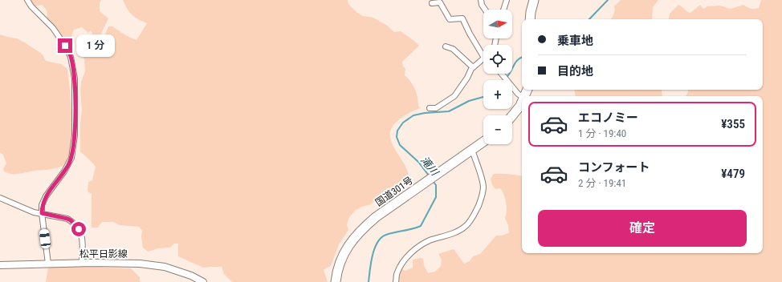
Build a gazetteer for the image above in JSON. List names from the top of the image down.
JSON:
{
  "streets": {
    "highway": ["国道301号"],
    "street": ["松平日影線"]
  },
  "water": ["滝川"],
  "north": "right",
  "page": {
    "map_buttons": ["+", "−"],
    "banner": ["乗車地", "目的地"],
    "bubble": "1 分",
    "list": [
      {
        "name": "エコノミー",
        "note": "1 分 · 19:40",
        "value": "¥355"
      },
      {
        "name": "コンフォート",
        "note": "2 分 · 19:41",
        "value": "¥479"
      }
    ],
    "buttons": "確定"
  }
}
